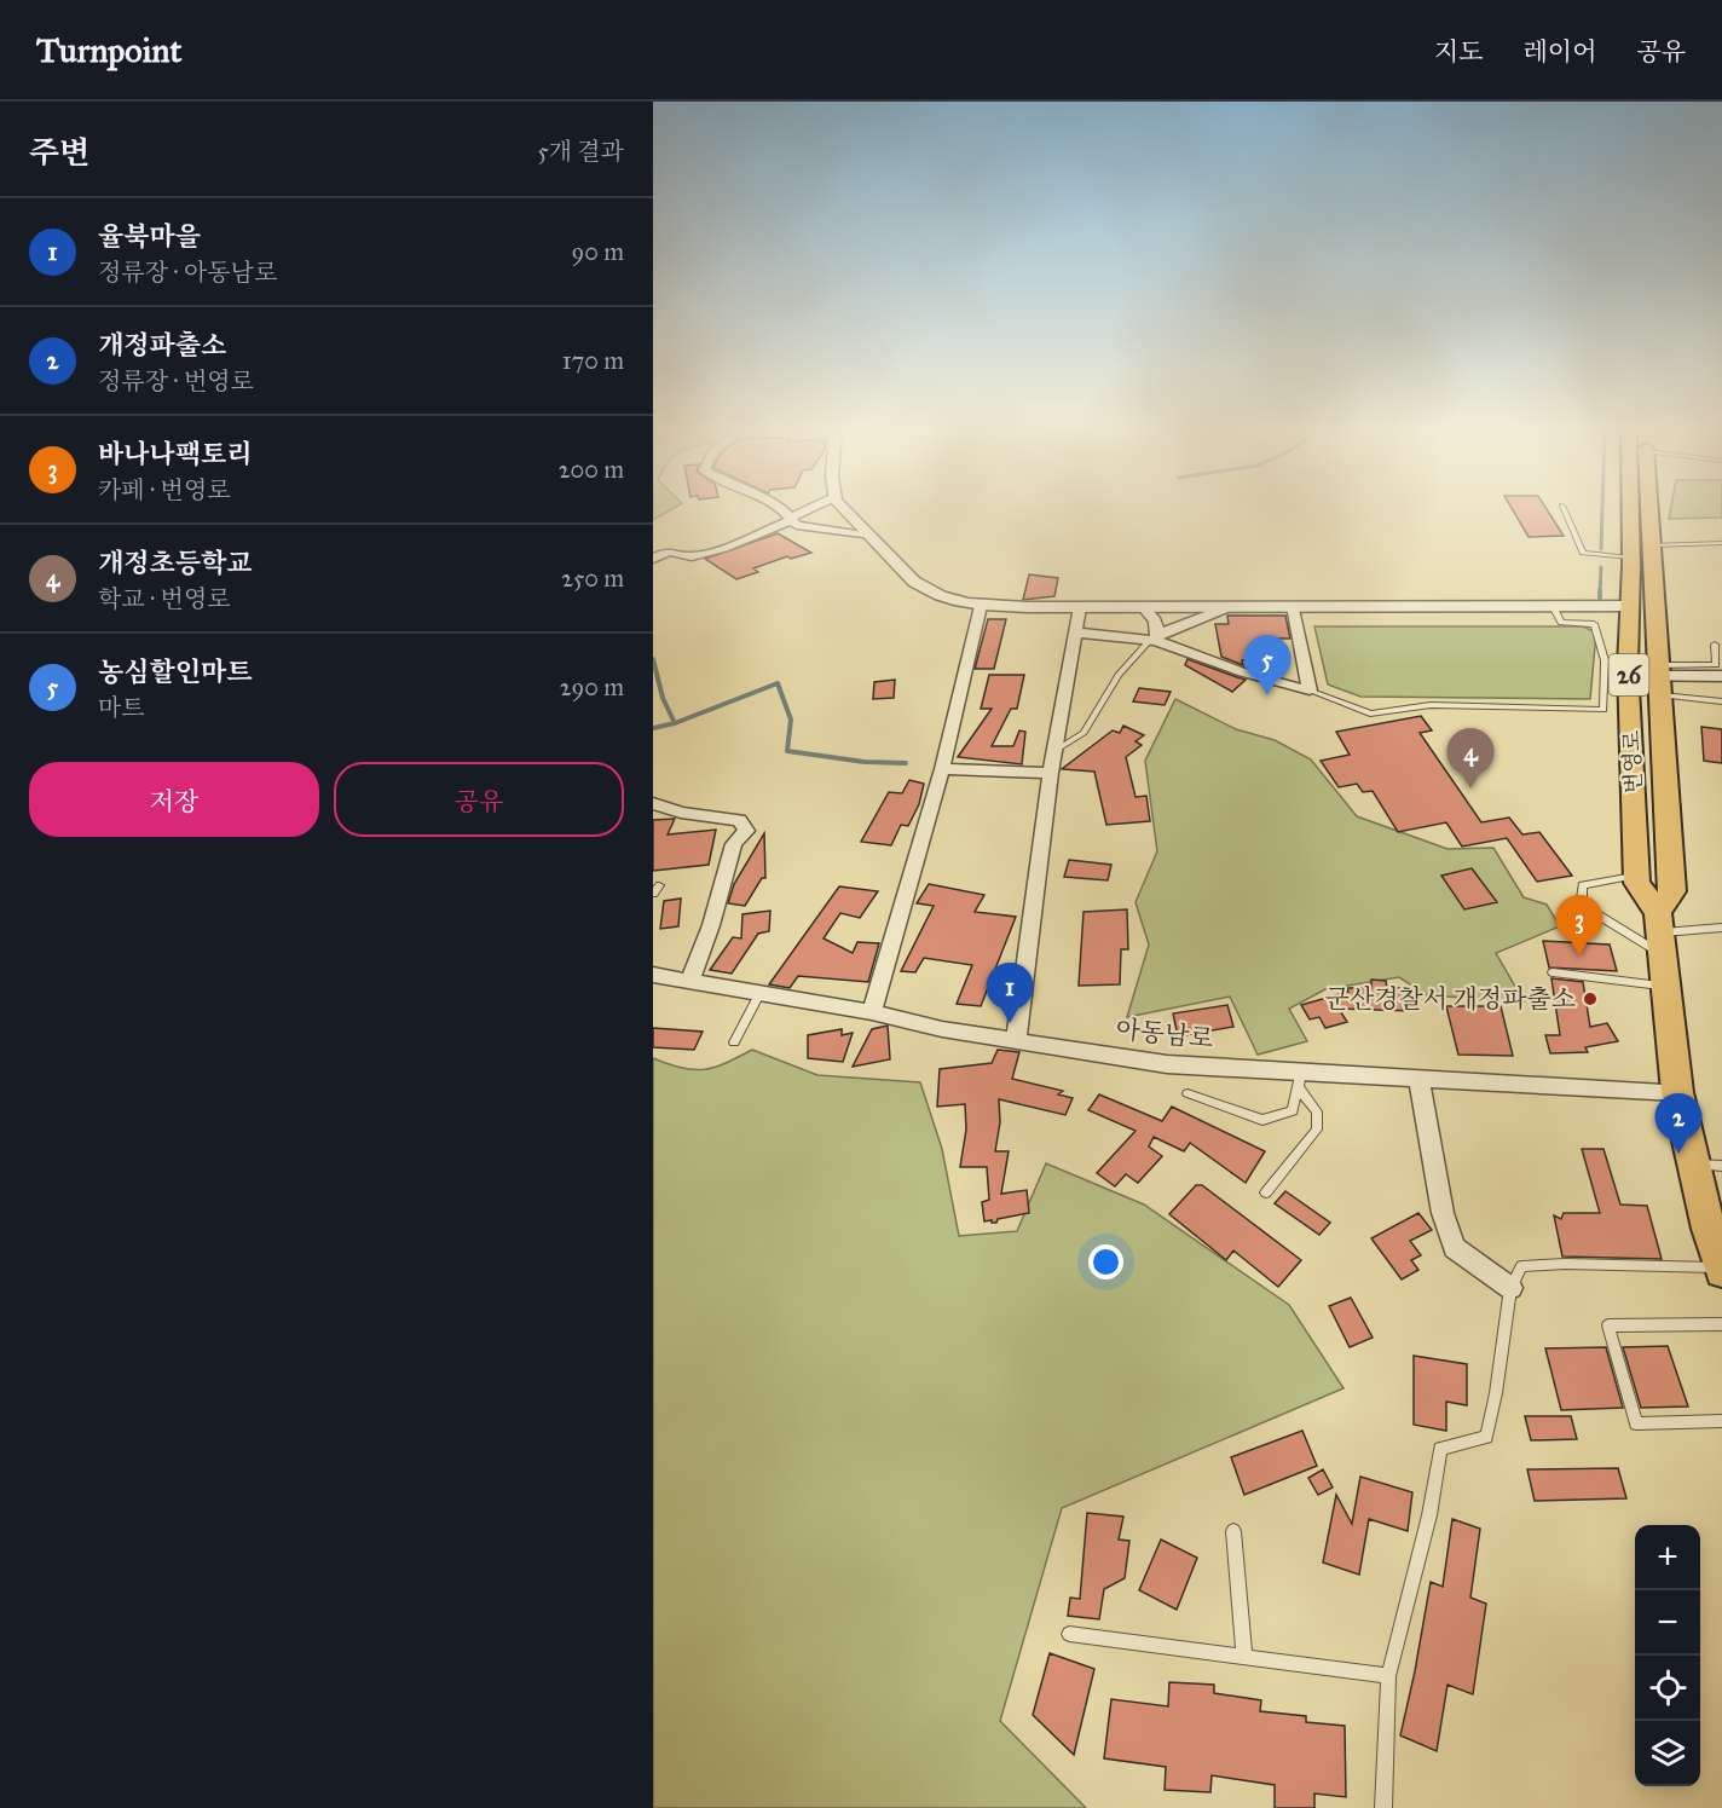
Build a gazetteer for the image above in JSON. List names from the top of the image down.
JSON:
{
  "streets": {
    "main road": ["26", "번영로"],
    "street": ["아동남로"]
  },
  "crossings": [
    ["번영로", "아동남로"]
  ],
  "places": ["군산경찰서 개정파출소"],
  "page": {
    "header": "Turnpoint",
    "nav": ["지도", "레이어", "공유"],
    "heading": ["주변", "5개 결과"],
    "list": [
      {
        "mark": "1",
        "name": "율북마을",
        "note": "정류장 · 아동남로",
        "value": "90 m"
      },
      {
        "mark": "2",
        "name": "개정파출소",
        "note": "정류장 · 번영로",
        "value": "170 m"
      },
      {
        "mark": "3",
        "name": "바나나팩토리",
        "note": "카페 · 번영로",
        "value": "200 m"
      },
      {
        "mark": "4",
        "name": "개정초등학교",
        "note": "학교 · 번영로",
        "value": "250 m"
      },
      {
        "mark": "5",
        "name": "농심할인마트",
        "note": "마트",
        "value": "290 m"
      }
    ],
    "pins": [
      "5",
      "4",
      "3",
      "1",
      "2"
    ],
    "buttons": ["저장", "공유"],
    "map_buttons": ["+", "−"]
  }
}
